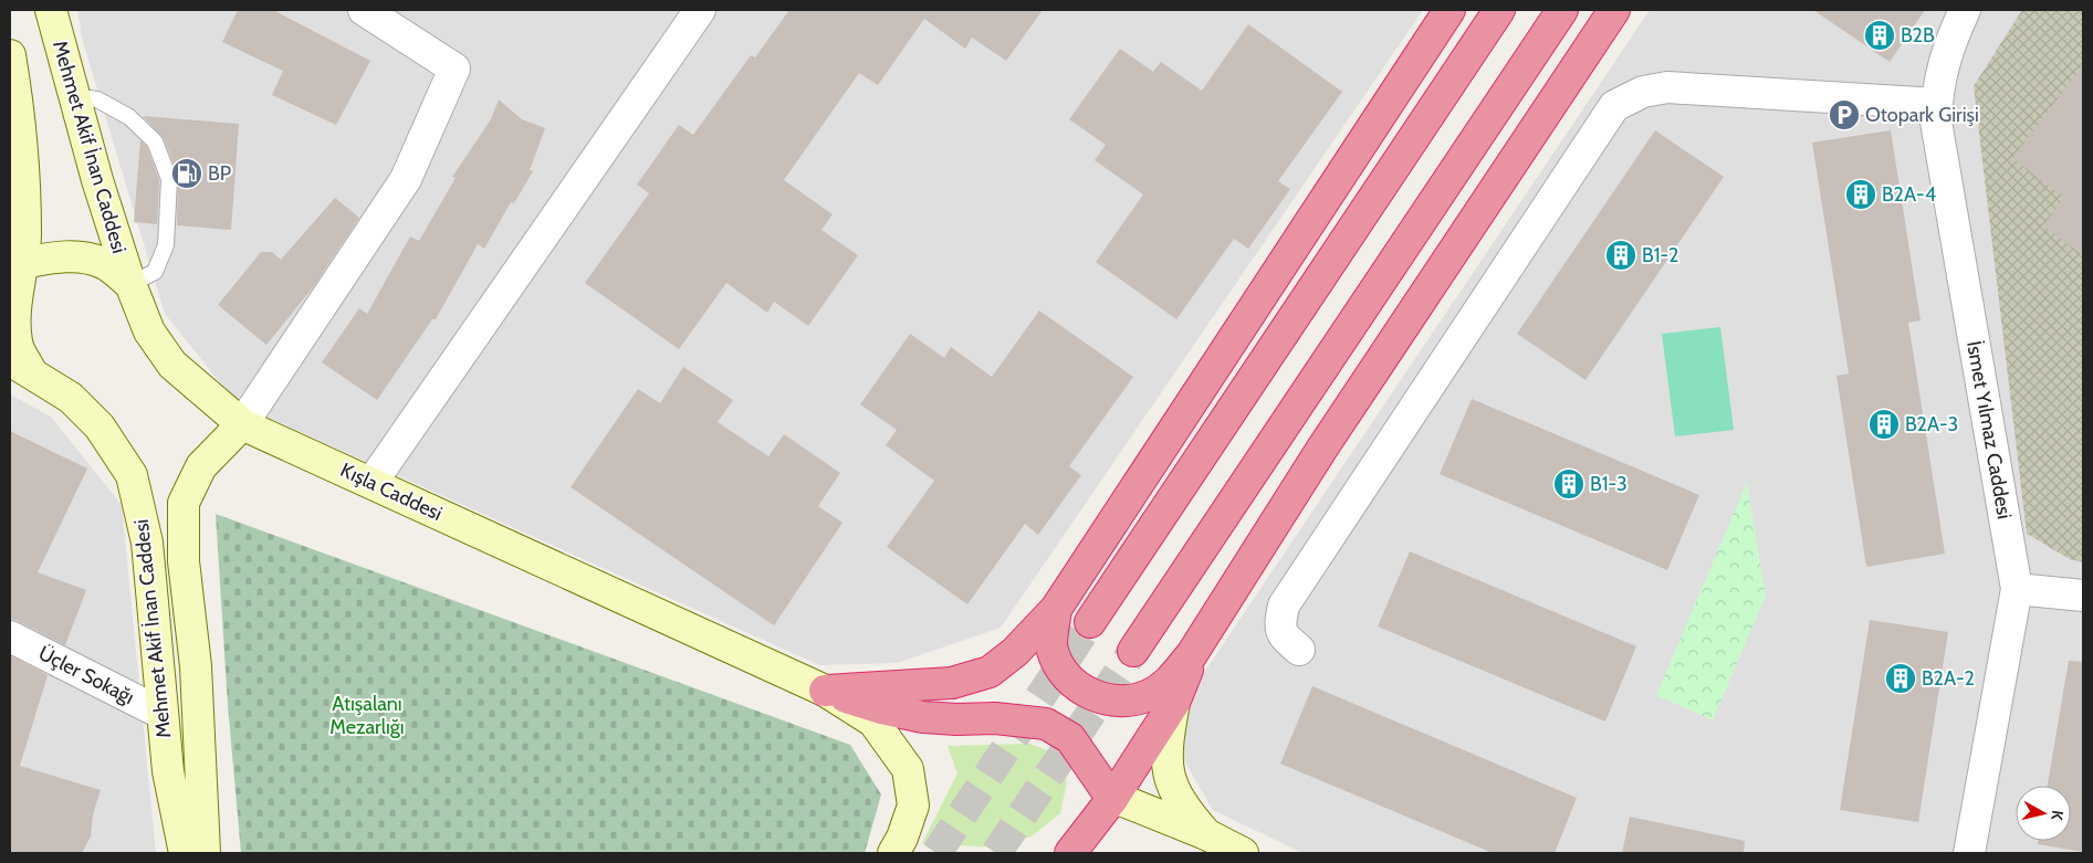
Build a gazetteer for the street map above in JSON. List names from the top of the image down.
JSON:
{
  "streets": {
    "main road": ["Mehmet Akif İnan Caddesi", "Kışla Caddesi"],
    "street": ["İsmet Yılmaz Caddesi", "Üçler Sokağı"]
  },
  "crossings": [
    ["Mehmet Akif İnan Caddesi", "Kışla Caddesi"],
    ["Mehmet Akif İnan Caddesi", "Üçler Sokağı"]
  ],
  "parks": ["Atışalanı Mezarlığı"],
  "places": {
    "building": [
      "B2B",
      "B2A-4",
      "B1-2",
      "B2A-3",
      "B1-3",
      "B2A-2"
    ],
    "parking": ["Otopark Girişi"],
    "fuel station": ["BP"]
  },
  "north": "right"
}
